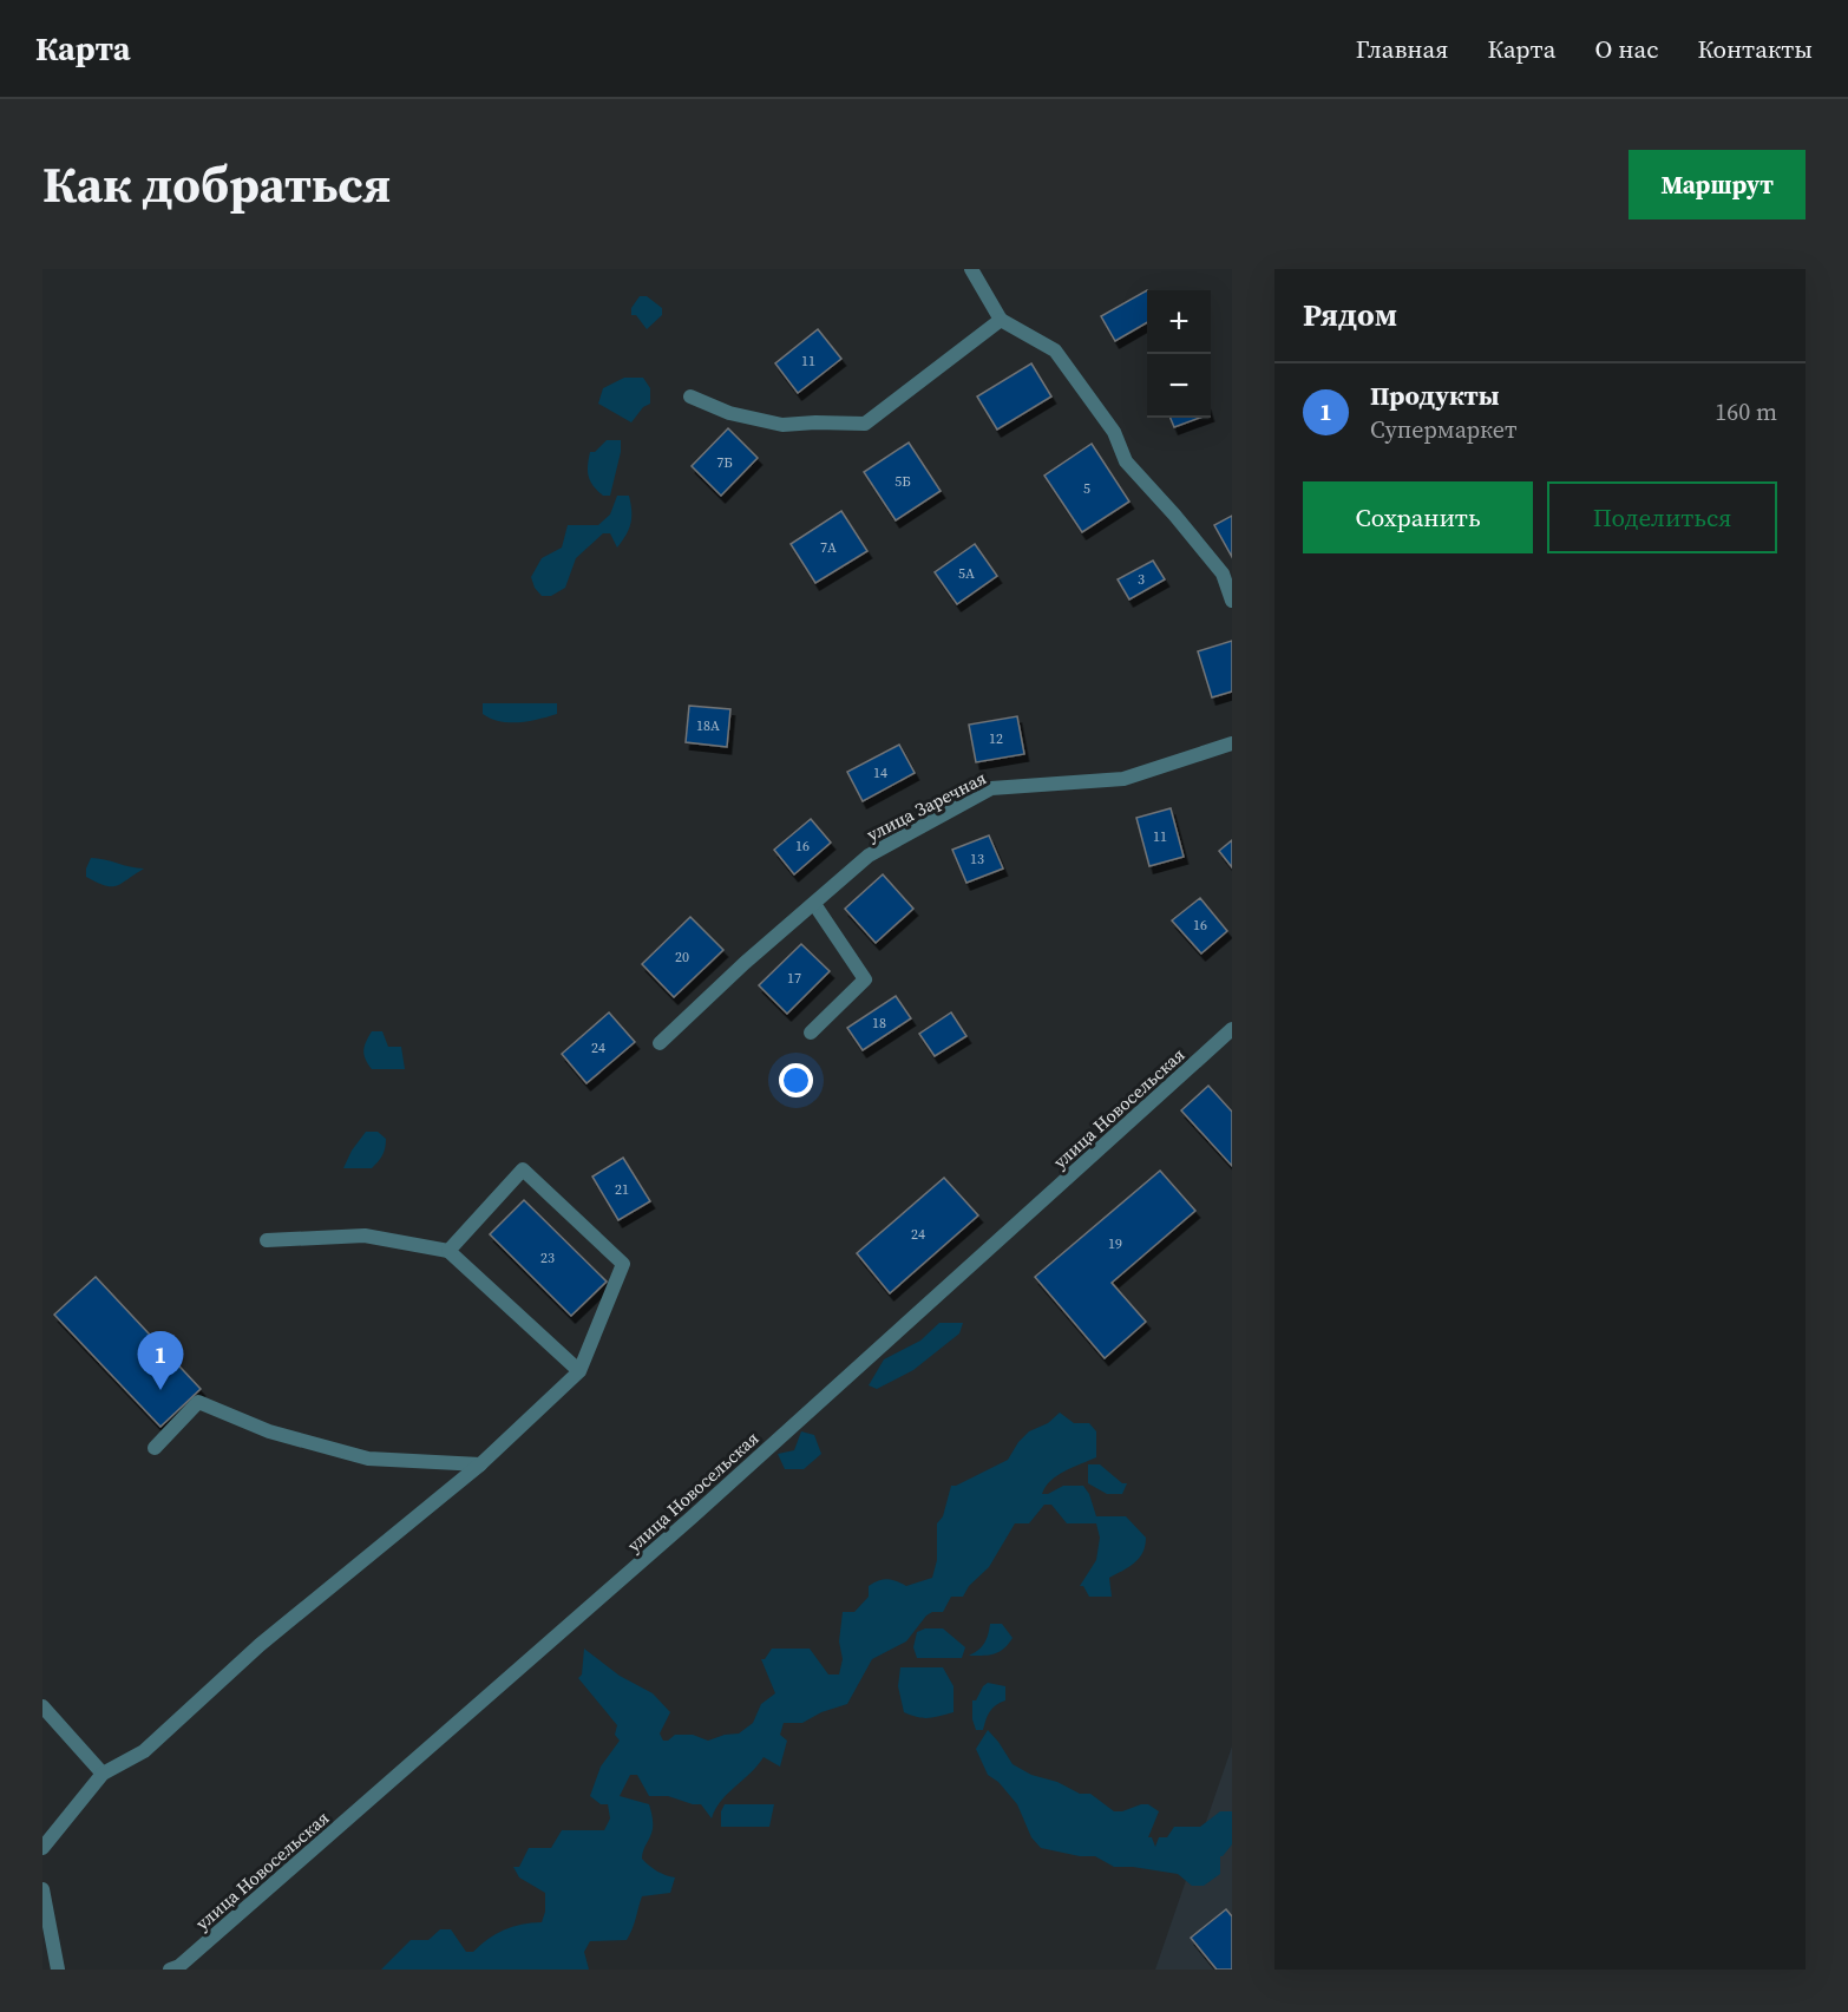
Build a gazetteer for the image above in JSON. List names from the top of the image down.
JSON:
{
  "streets": {
    "street": ["улица Заречная", "улица Новосельская"]
  },
  "house_numbers": [
    "11",
    "7Б",
    "5Б",
    "5",
    "7А",
    "5А",
    "3",
    "18А",
    "12",
    "14",
    "11",
    "16",
    "13",
    "16",
    "20",
    "17",
    "18",
    "24",
    "21",
    "24",
    "19",
    "23"
  ],
  "page": {
    "header": "Карта",
    "nav": [
      "Главная",
      "Карта",
      "О нас",
      "Контакты"
    ],
    "title": "Как добраться",
    "buttons": [
      "Маршрут",
      ["Сохранить", "Поделиться"]
    ],
    "heading": "Рядом",
    "map_buttons": ["+", "−"],
    "list": [
      {
        "mark": "1",
        "name": "Продукты",
        "note": "Супермаркет",
        "value": "160 m"
      }
    ],
    "pins": "1"
  }
}
